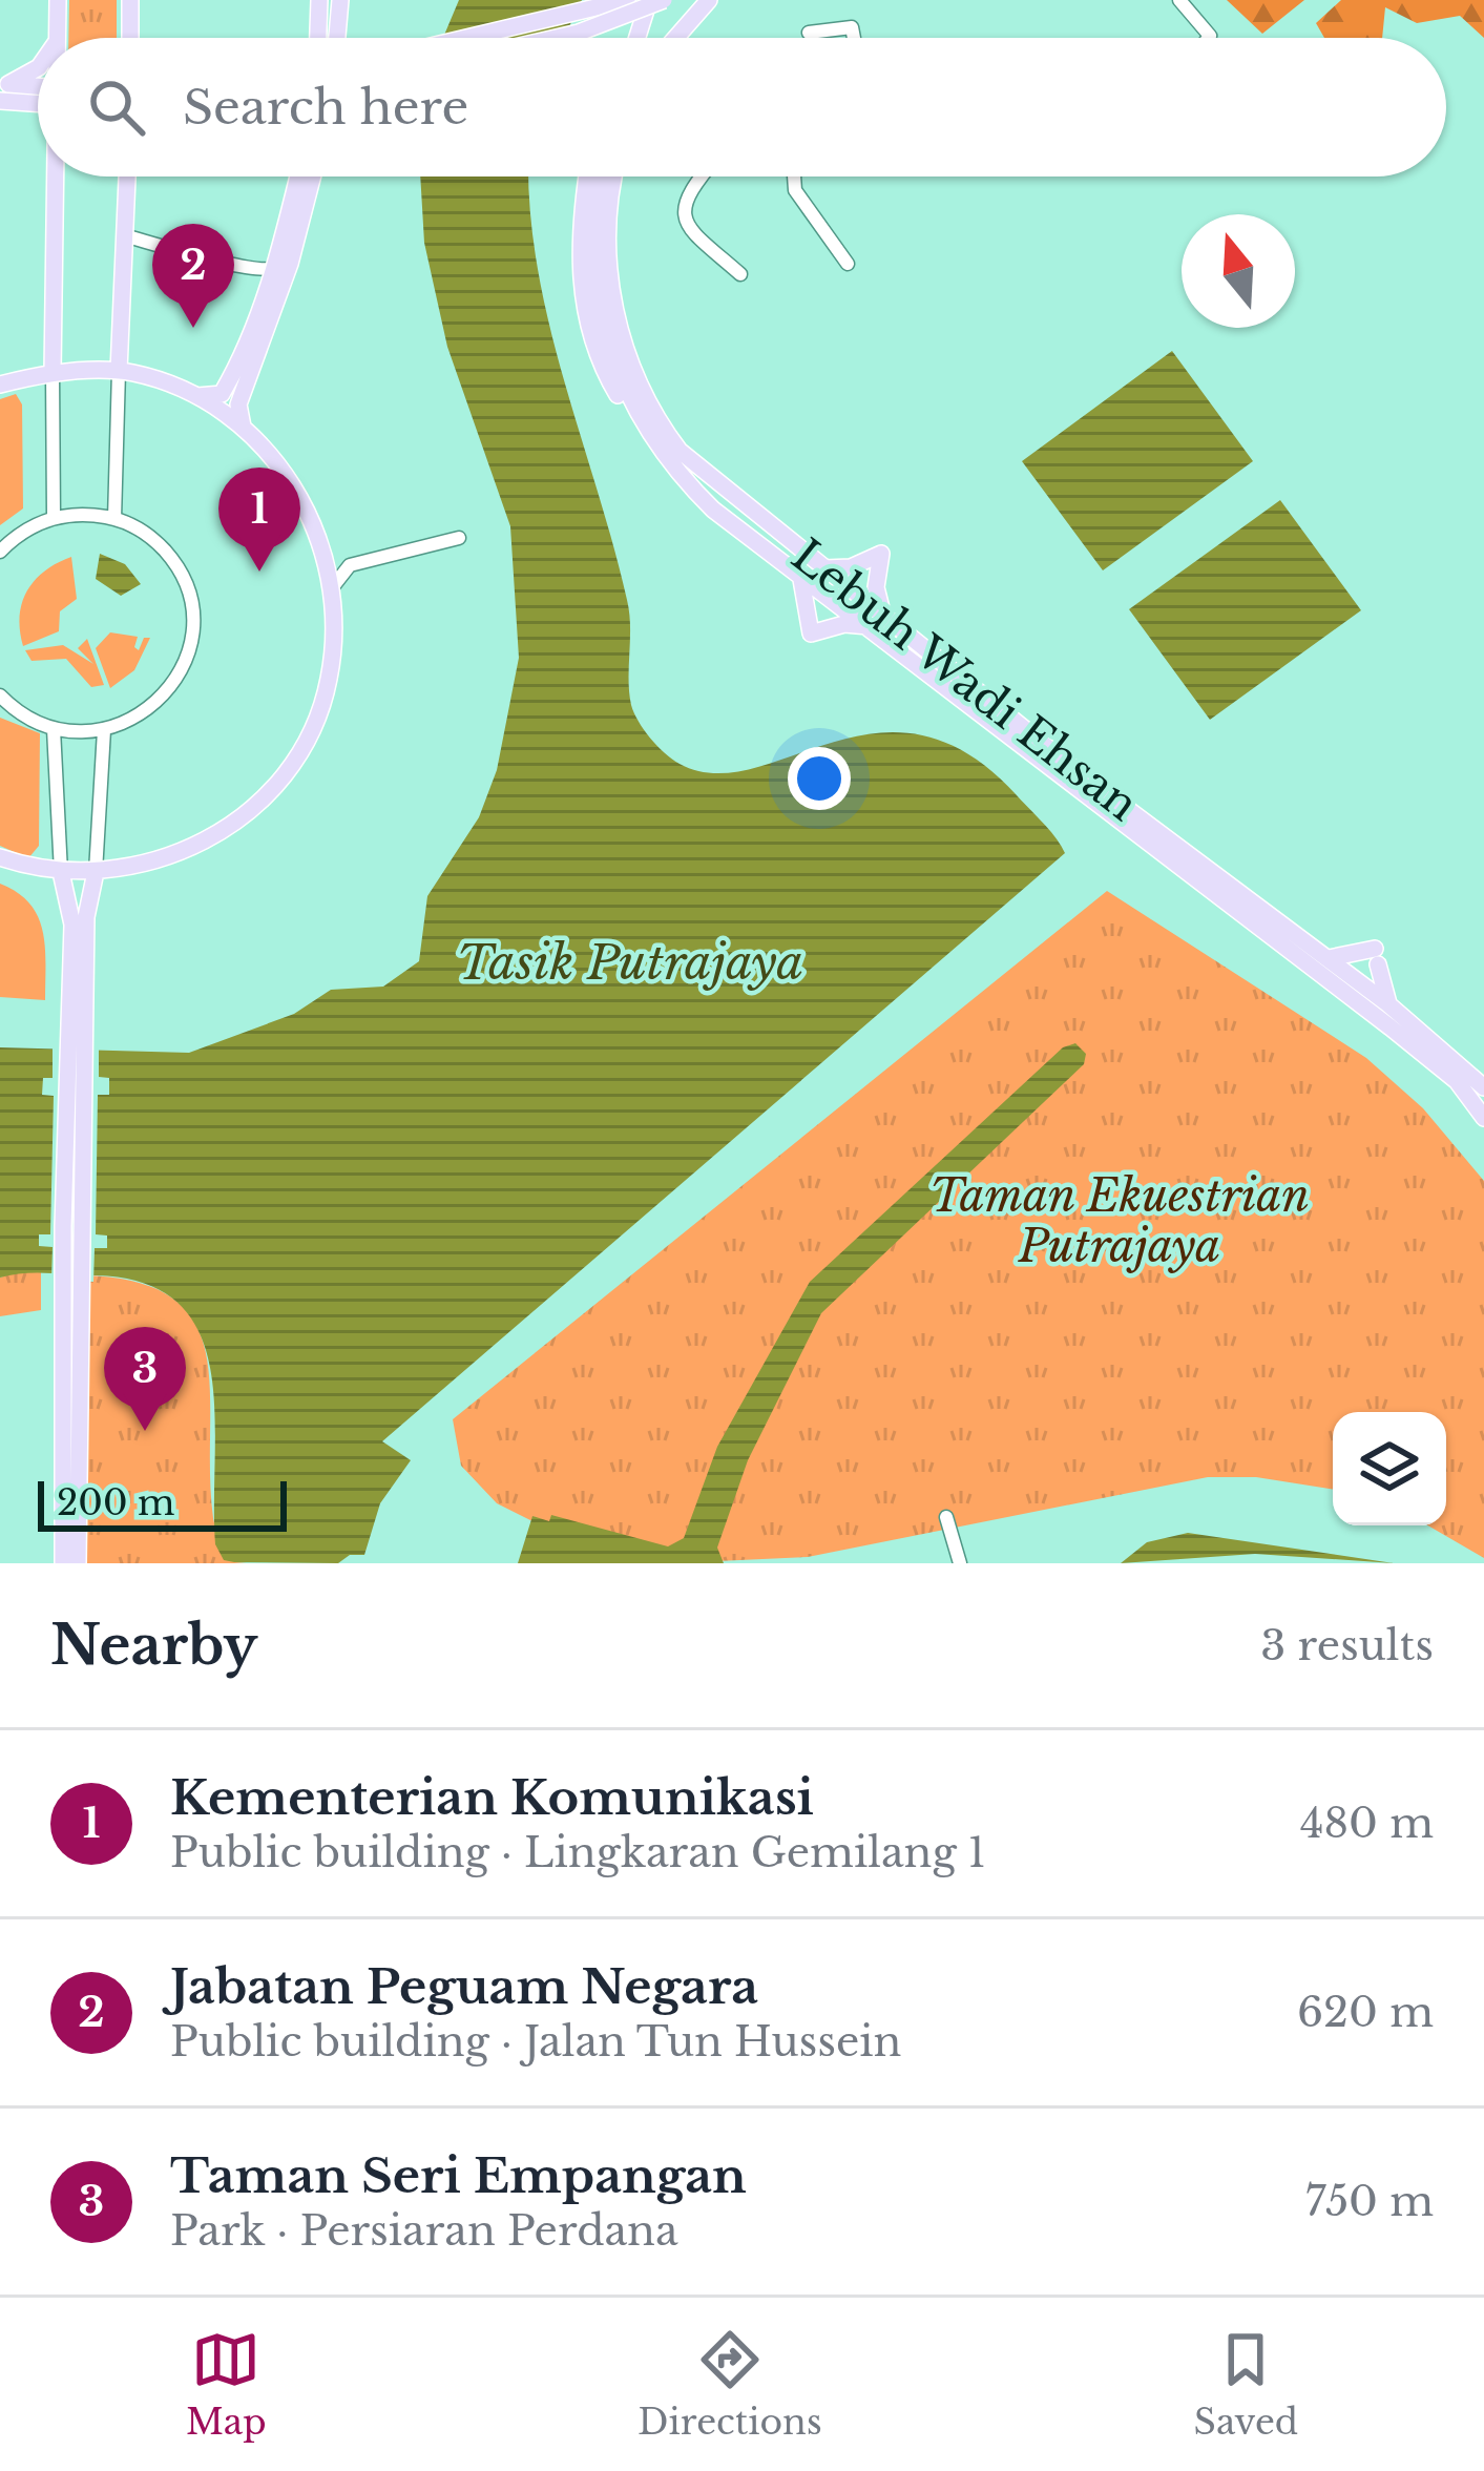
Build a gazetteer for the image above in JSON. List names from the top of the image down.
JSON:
{
  "streets": {
    "main road": ["Lebuh Wadi Ehsan"]
  },
  "water": ["Tasik Putrajaya"],
  "parks": ["Taman Ekuestrian Putrajaya"],
  "scale_bar": "200 m",
  "north": "top",
  "page": {
    "search": "Search here",
    "pins": ["2", "1", "3"],
    "scale": "200 m",
    "heading": ["Nearby", "3 results"],
    "list": [
      {
        "mark": "1",
        "name": "Kementerian Komunikasi",
        "note": "Public building · Lingkaran Gemilang 1",
        "value": "480 m"
      },
      {
        "mark": "2",
        "name": "Jabatan Peguam Negara",
        "note": "Public building · Jalan Tun Hussein",
        "value": "620 m"
      },
      {
        "mark": "3",
        "name": "Taman Seri Empangan",
        "note": "Park · Persiaran Perdana",
        "value": "750 m"
      }
    ],
    "nav": ["Map", "Directions", "Saved"]
  }
}
